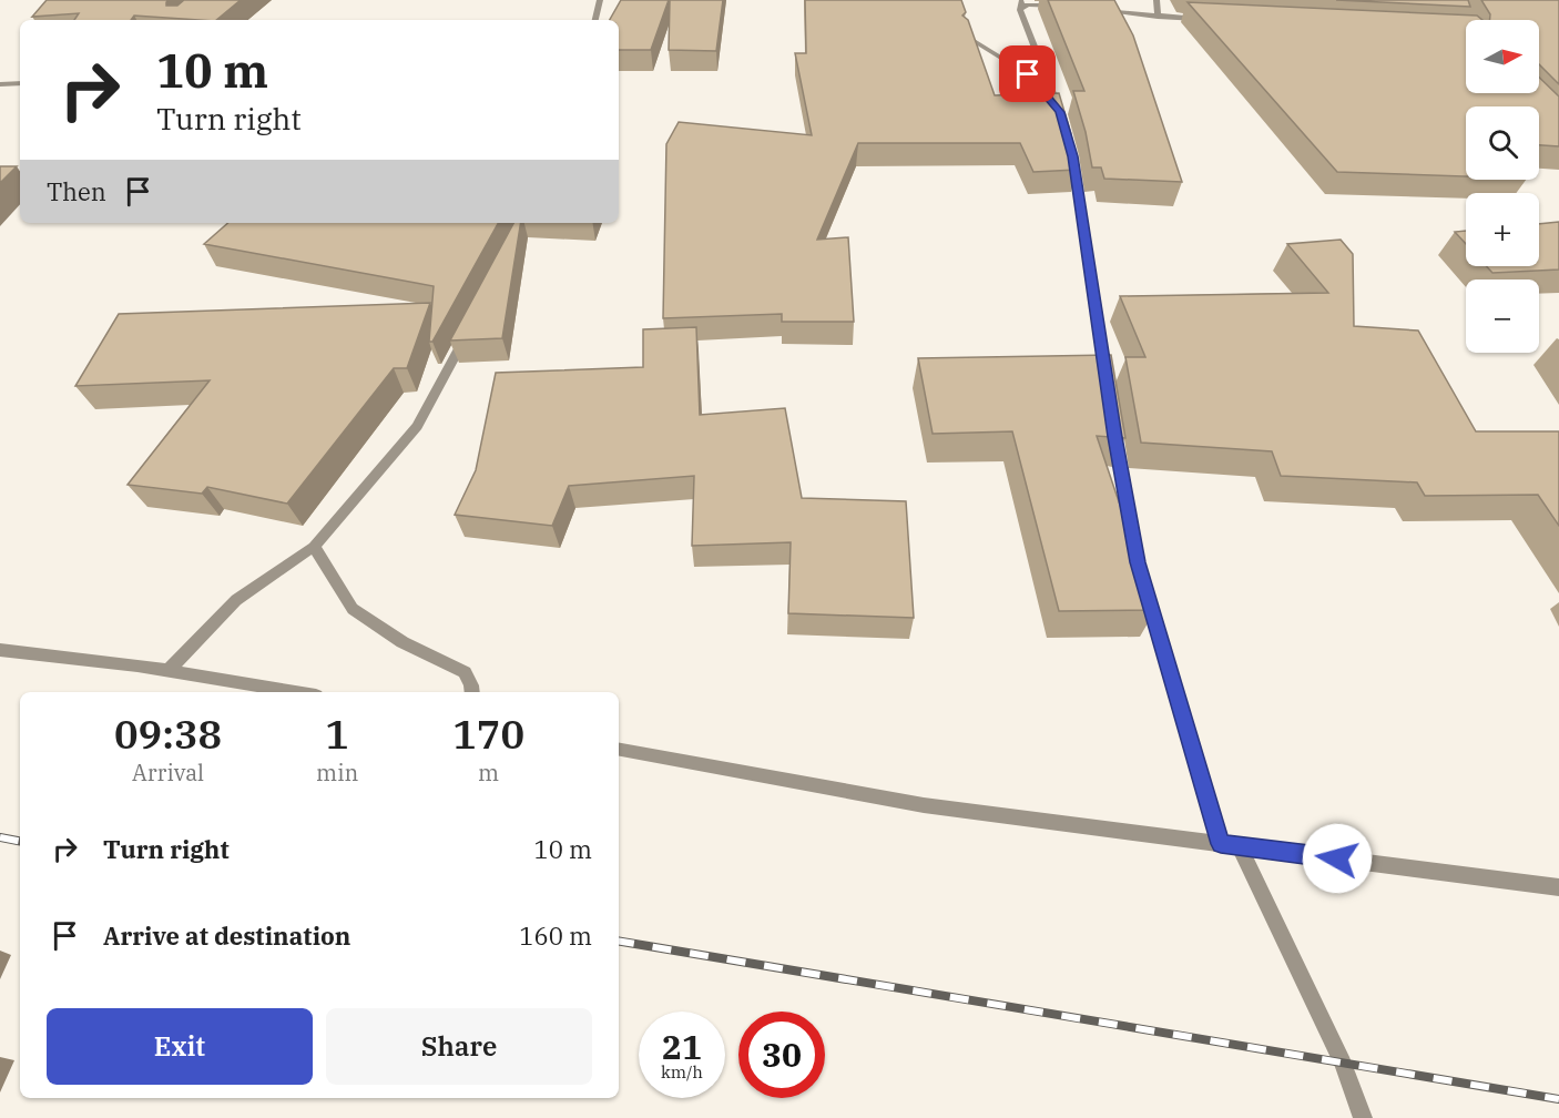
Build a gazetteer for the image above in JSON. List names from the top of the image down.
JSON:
{
  "north": "right",
  "page": {
    "map_buttons": ["+", "−"],
    "turn": ["10 m", "Turn right"],
    "then": "Then",
    "eta": [
      "09:38",
      "Arrival",
      "1",
      "min",
      "170",
      "m"
    ],
    "list": [
      {
        "name": "Turn right",
        "value": "10 m"
      },
      {
        "name": "Arrive at destination",
        "value": "160 m"
      }
    ],
    "buttons": ["Exit", "Share"],
    "speed": "21 km/h",
    "limit": "30"
  }
}
